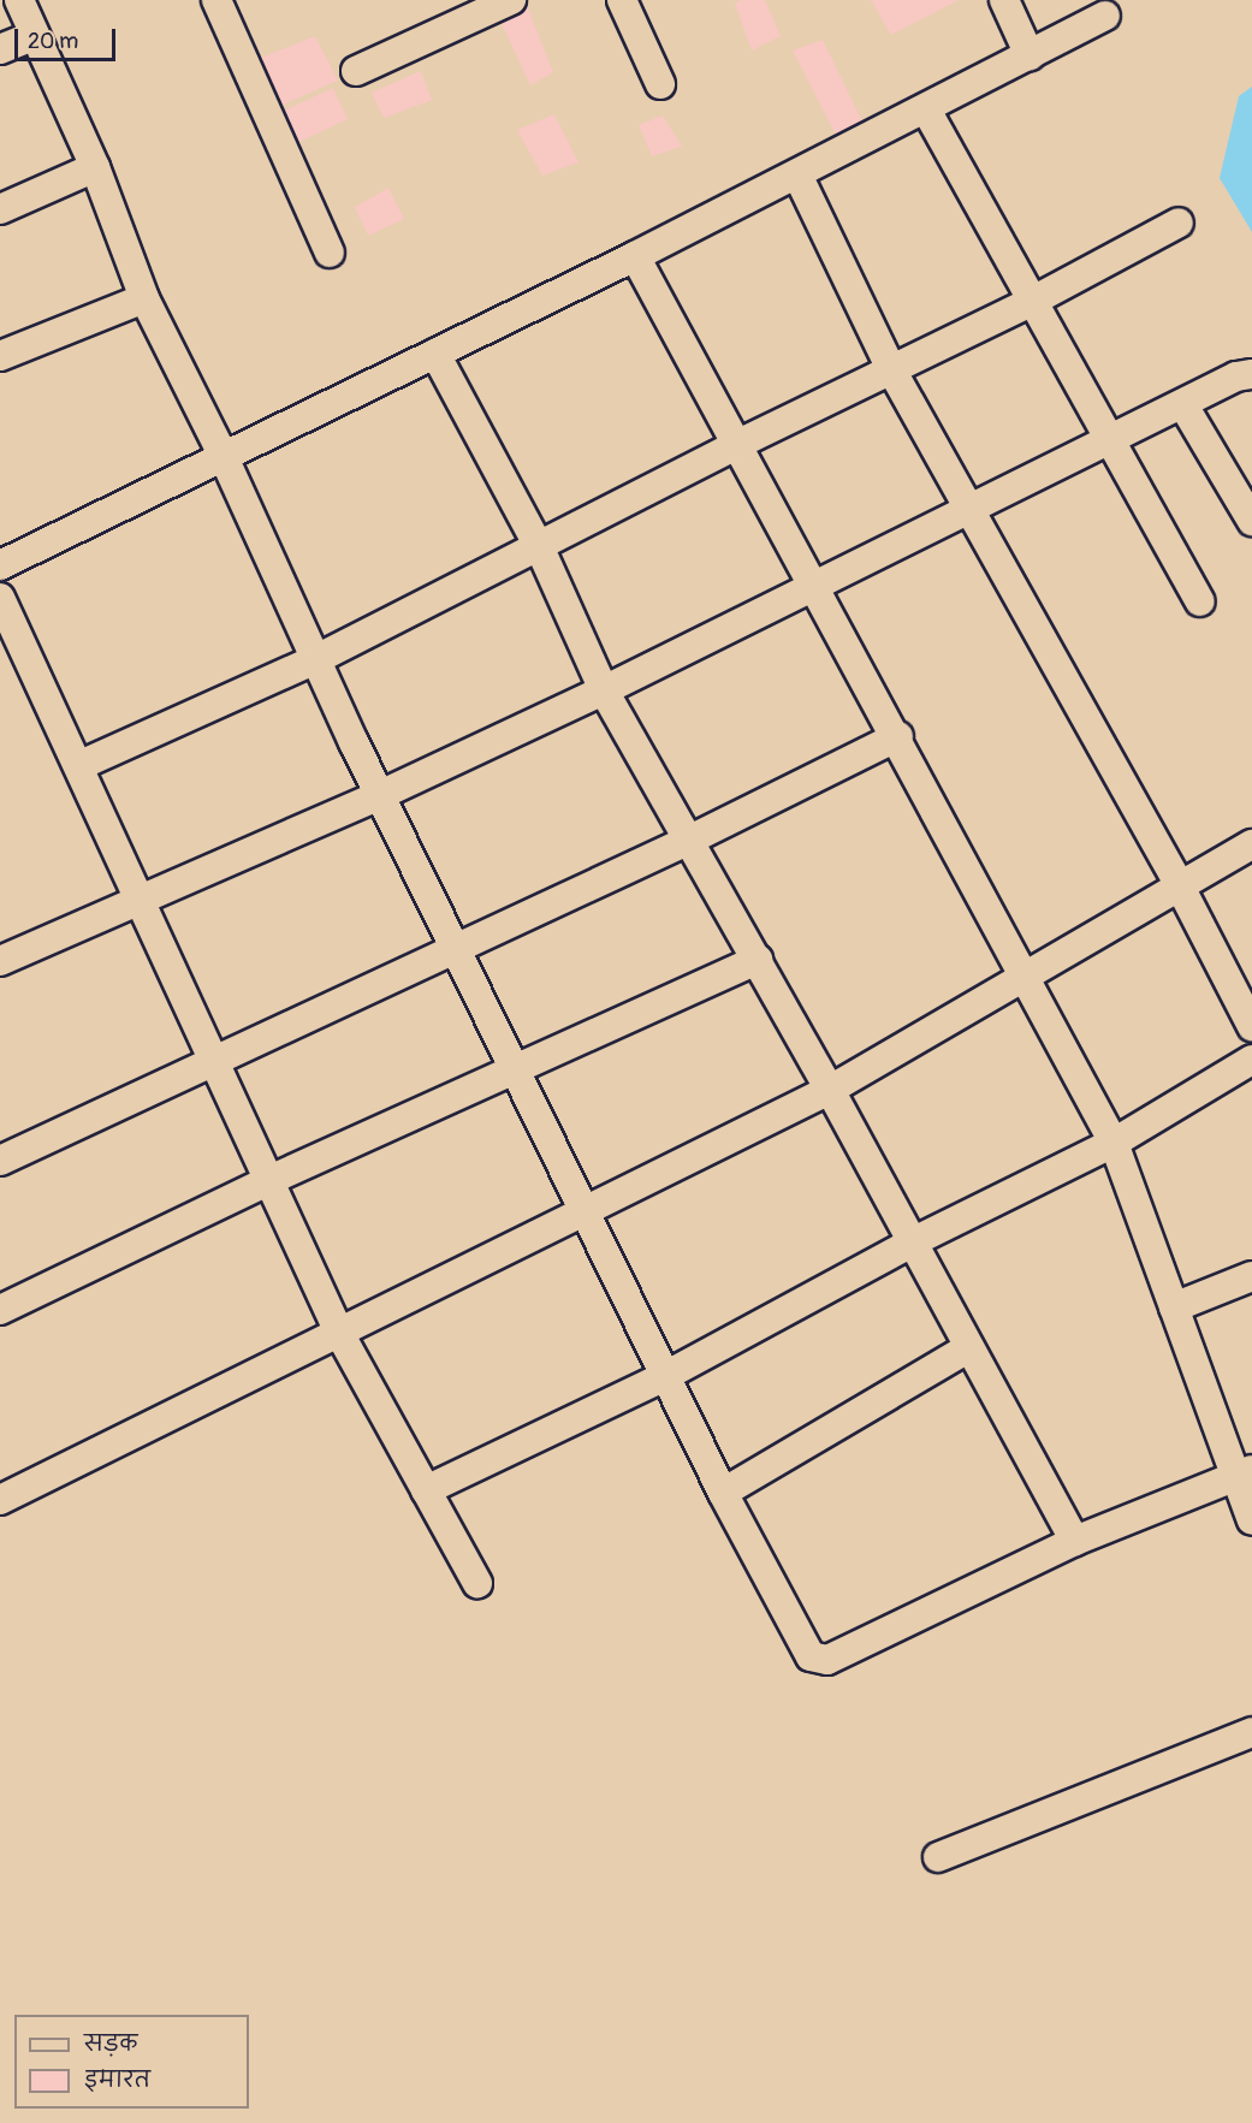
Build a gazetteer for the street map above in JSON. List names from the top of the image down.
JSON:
{
  "legend": ["सड़क", "इमारत"],
  "scale_bar": "20 m"
}
